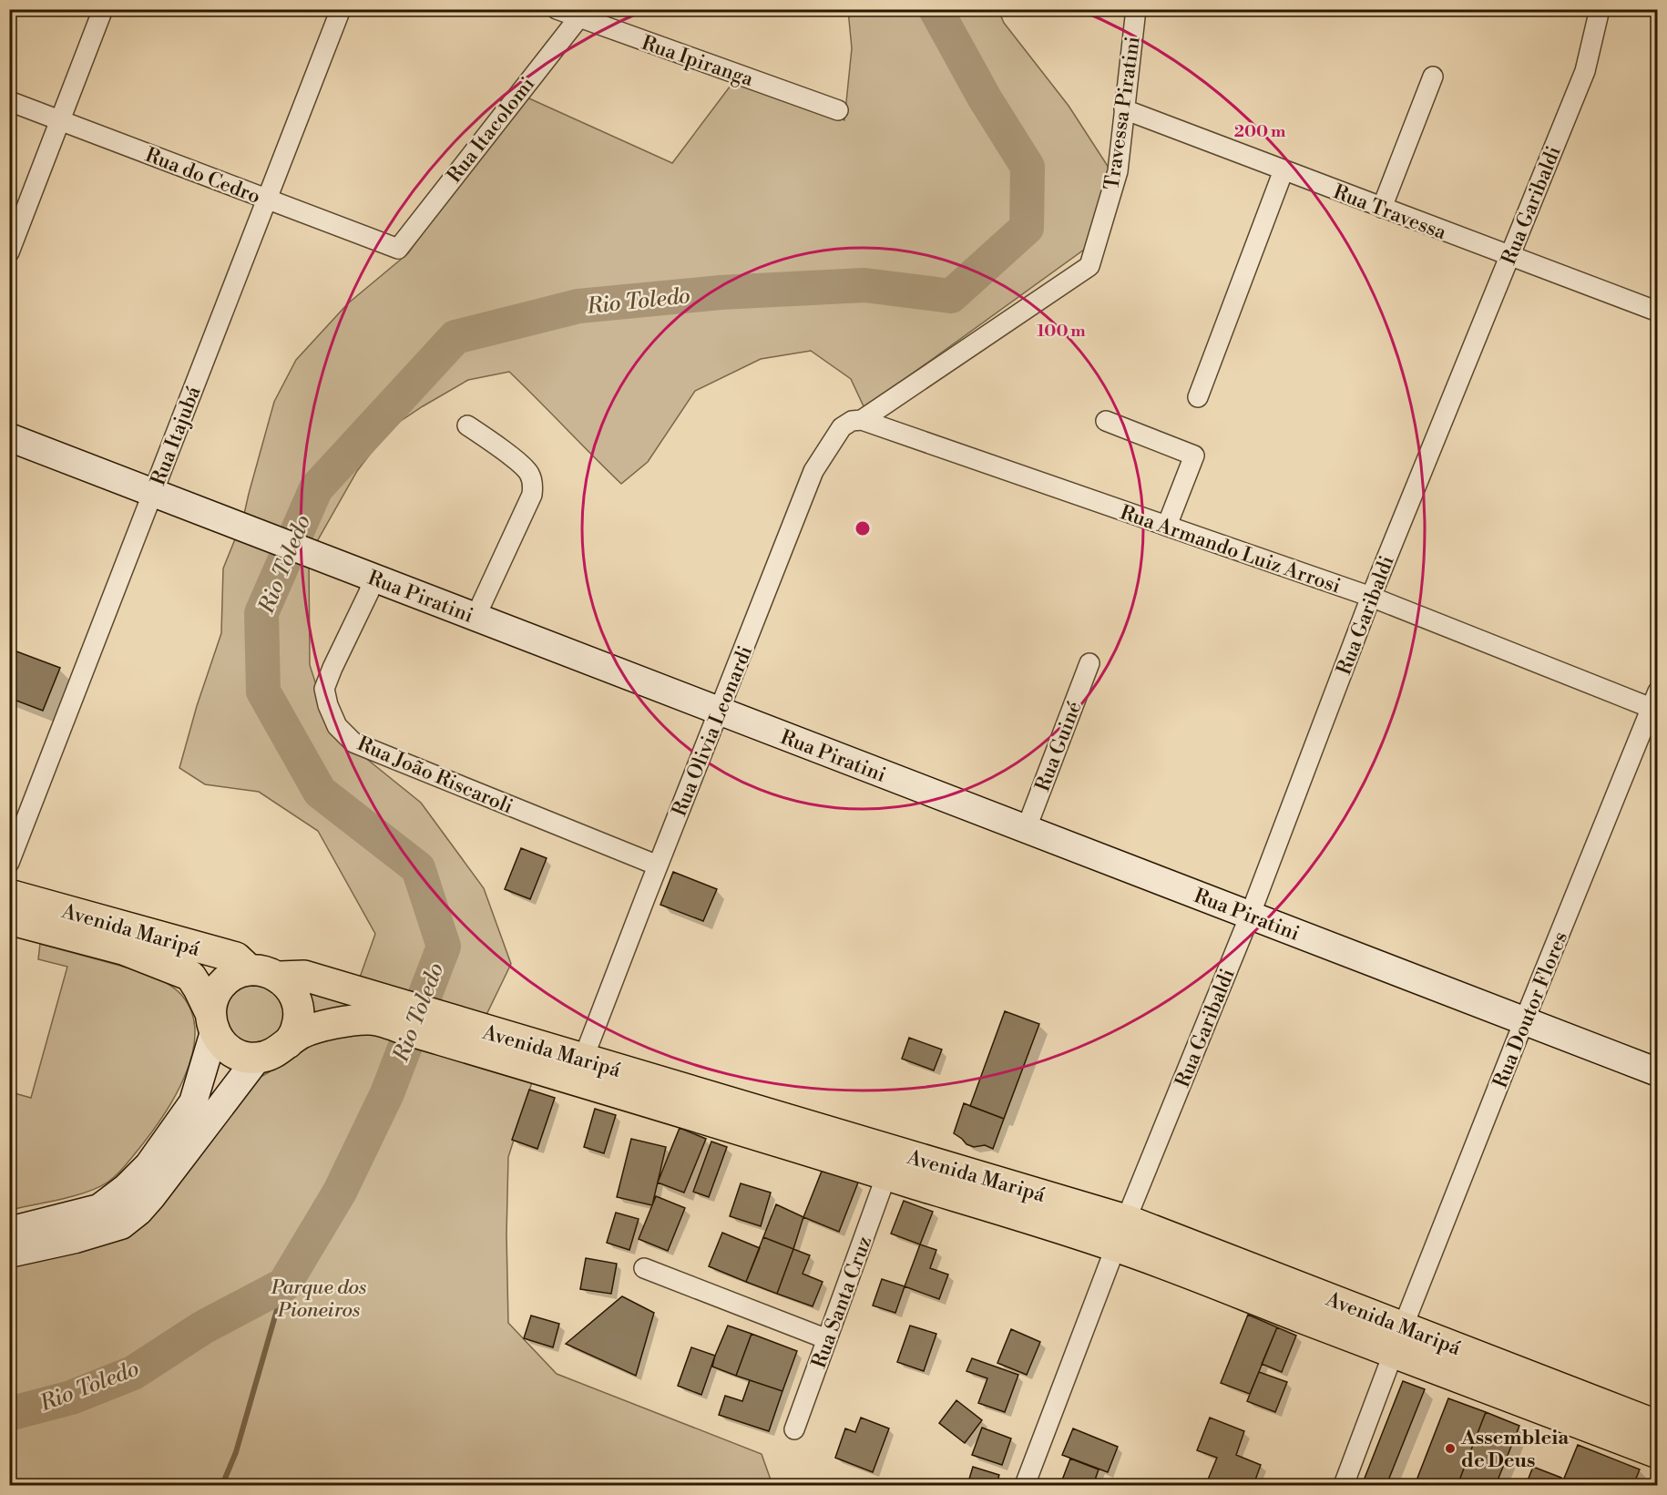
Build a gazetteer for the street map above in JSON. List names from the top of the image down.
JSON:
{
  "streets": {
    "main road": ["Avenida Maripá"],
    "street": [
      "Rua Ipiranga",
      "Travessa Piratini",
      "Rua Itacolomi",
      "Rua do Cedro",
      "Rua Garibaldi",
      "Rua Travessa",
      "Rua Itajubá",
      "Rua Armando Luiz Arrosi",
      "Rua Piratini",
      "Rua Olivia Leonardi",
      "Rua Guiné",
      "Rua João Riscaroli",
      "Rua Doutor Flores",
      "Rua Santa Cruz"
    ]
  },
  "crossings": [
    ["Rua Ipiranga", "Rua Itacolomi"],
    ["Travessa Piratini", "Rua Travessa"],
    ["Travessa Piratini", "Rua Armando Luiz Arrosi"],
    ["Travessa Piratini", "Rua Olivia Leonardi"],
    ["Rua Itacolomi", "Rua do Cedro"],
    ["Rua do Cedro", "Rua Itajubá"],
    ["Rua Garibaldi", "Rua Travessa"],
    ["Rua Garibaldi", "Rua Armando Luiz Arrosi"],
    ["Rua Garibaldi", "Rua Piratini"],
    ["Rua Garibaldi", "Avenida Maripá"],
    ["Rua Itajubá", "Rua Piratini"],
    ["Rua Armando Luiz Arrosi", "Rua Olivia Leonardi"],
    ["Rua Armando Luiz Arrosi", "Rua Doutor Flores"],
    ["Rua Piratini", "Rua Olivia Leonardi"],
    ["Rua Piratini", "Rua Guiné"],
    ["Rua Piratini", "Rua João Riscaroli"],
    ["Rua Piratini", "Rua Doutor Flores"],
    ["Rua Olivia Leonardi", "Rua João Riscaroli"],
    ["Rua Olivia Leonardi", "Avenida Maripá"],
    ["Avenida Maripá", "Rua Doutor Flores"],
    ["Avenida Maripá", "Rua Santa Cruz"]
  ],
  "water": ["Rio Toledo"],
  "parks": ["Parque dos Pioneiros"],
  "places": ["Assembleia de Deus"],
  "rings": ["200 m", "100 m"]
}
